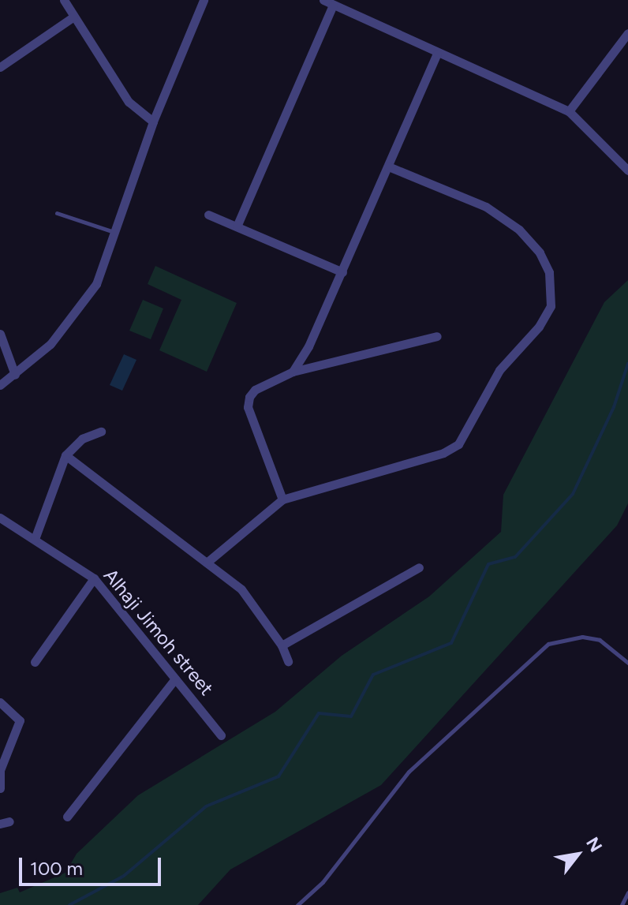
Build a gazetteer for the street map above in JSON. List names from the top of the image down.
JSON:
{
  "streets": {
    "street": ["Alhaji Jimoh street"]
  },
  "scale_bar": "100 m",
  "north": "top right"
}
